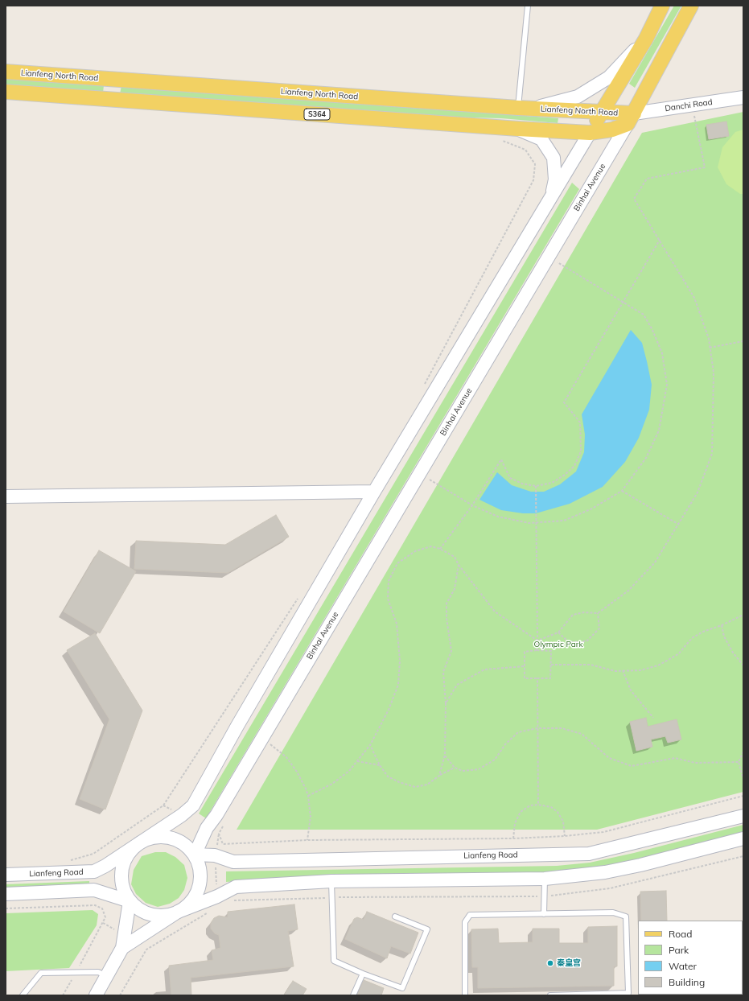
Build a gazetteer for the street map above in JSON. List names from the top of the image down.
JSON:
{
  "streets": {
    "main road": [
      "Lianfeng North Road",
      "Danchi Road",
      "S364",
      "Binhai Avenue",
      "Lianfeng Road"
    ]
  },
  "crossings": [
    ["Lianfeng North Road", "Danchi Road"],
    ["Lianfeng North Road", "Binhai Avenue"],
    ["Danchi Road", "Binhai Avenue"],
    ["Binhai Avenue", "Lianfeng Road"]
  ],
  "parks": ["Olympic Park"],
  "places": ["秦皇宫"],
  "legend": [
    "Road",
    "Park",
    "Water",
    "Building"
  ]
}
